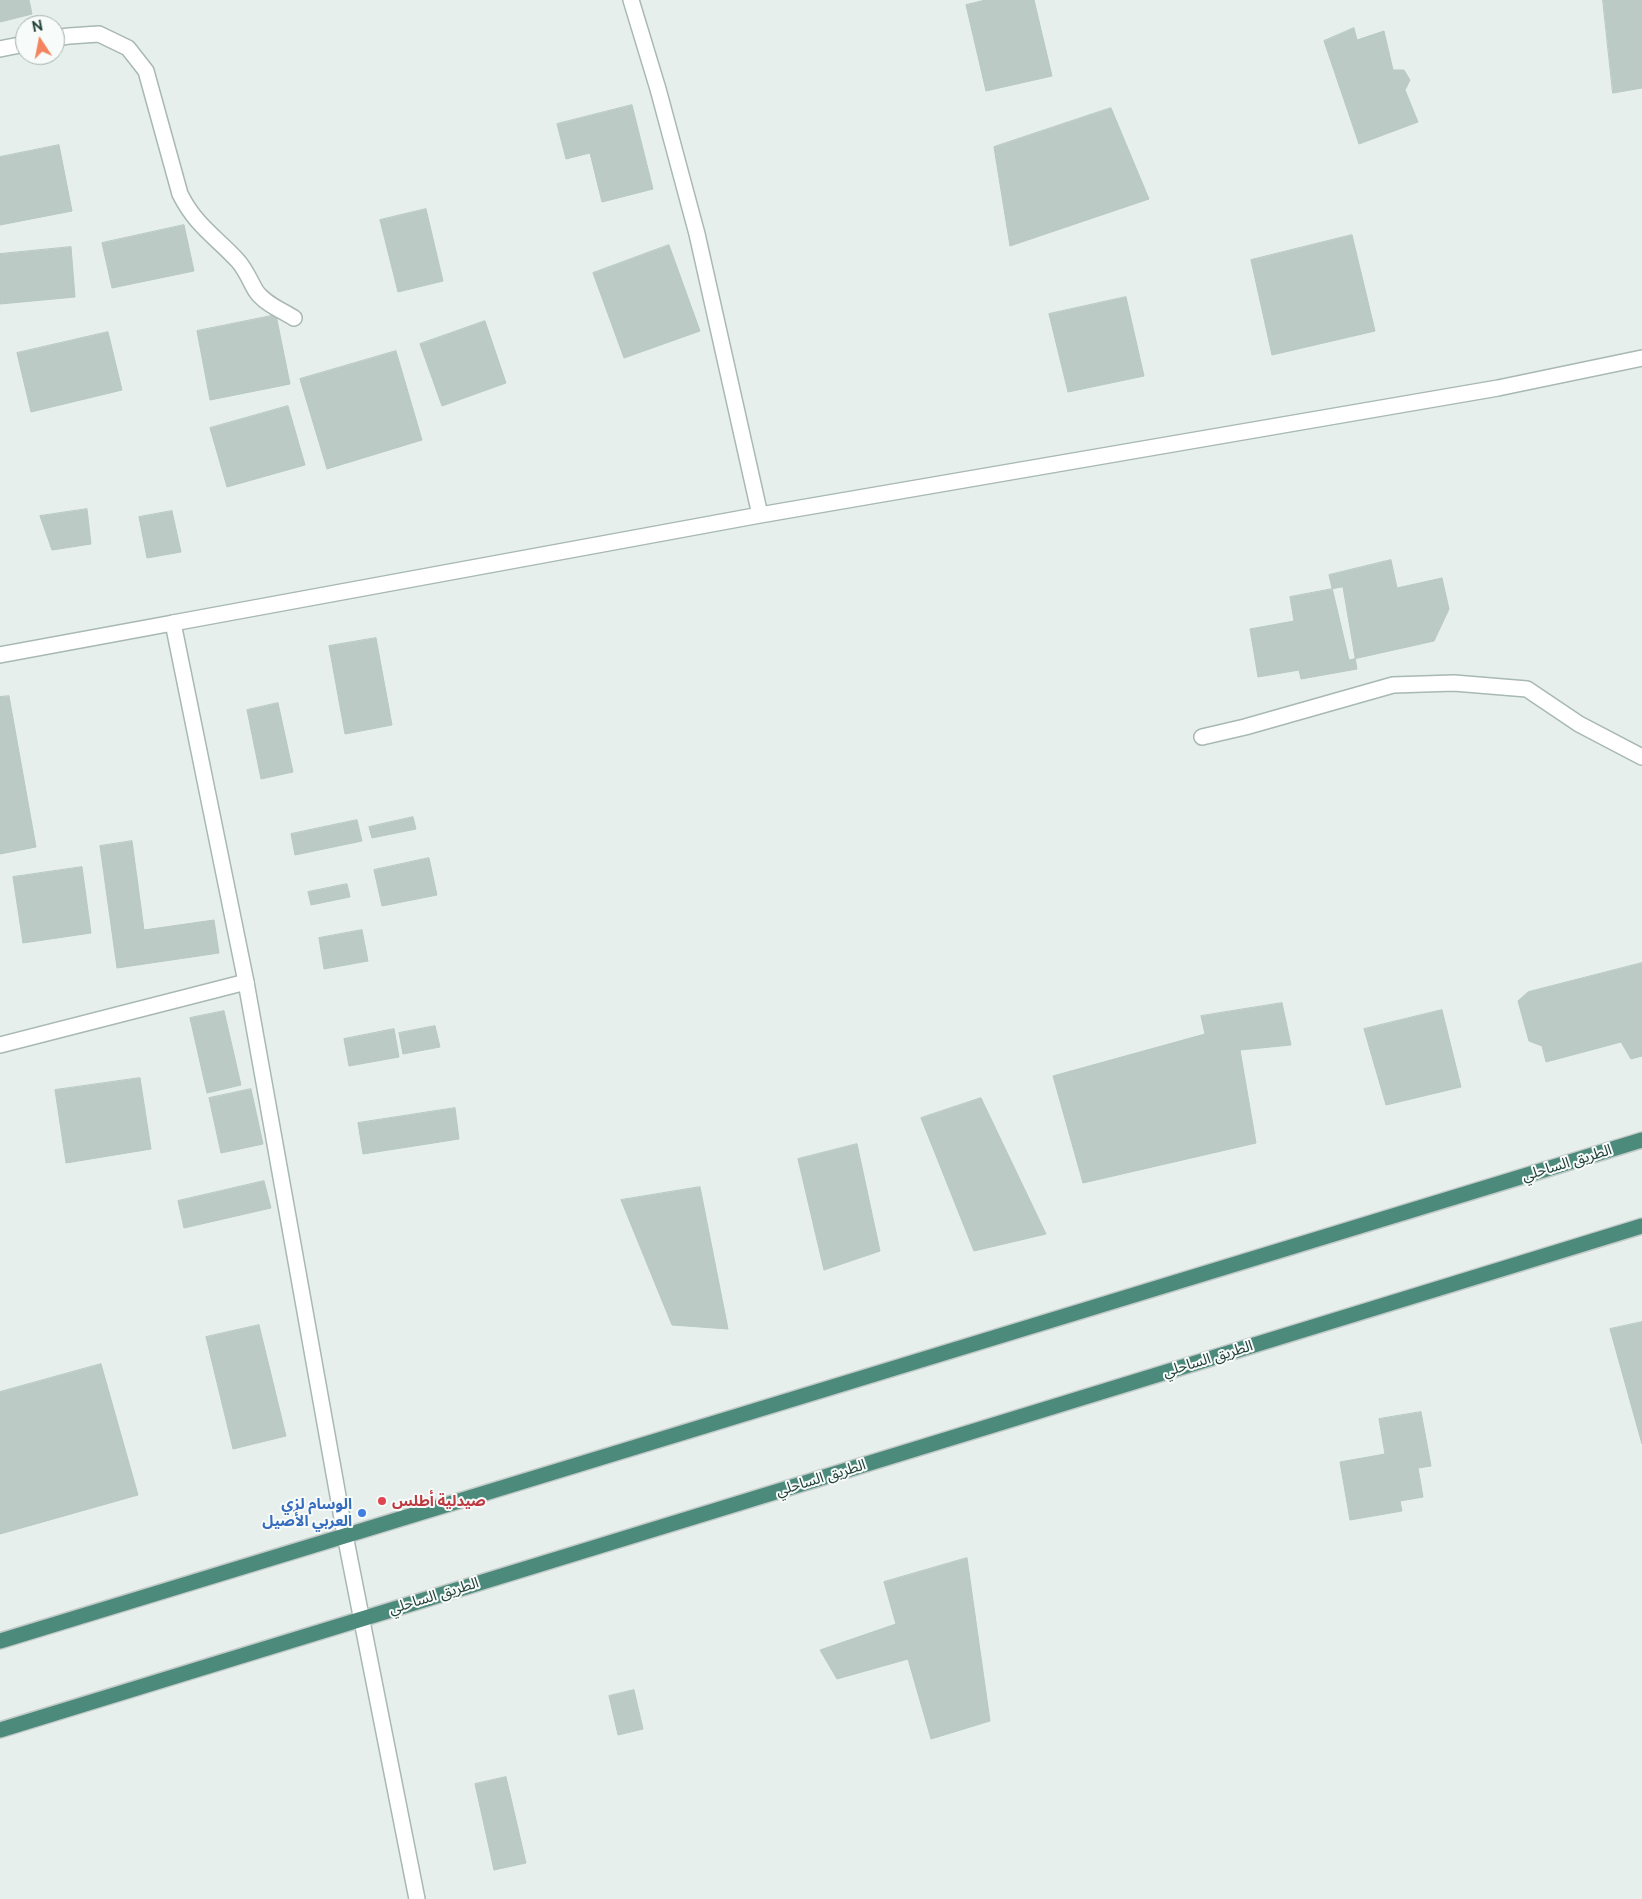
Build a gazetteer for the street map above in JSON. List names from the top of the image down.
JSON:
{
  "streets": {
    "highway": ["الطريق الساحلي"]
  },
  "places": ["صيدلية أطلس", "الوسام لزي العربي الأصيل"],
  "north": "top"
}
